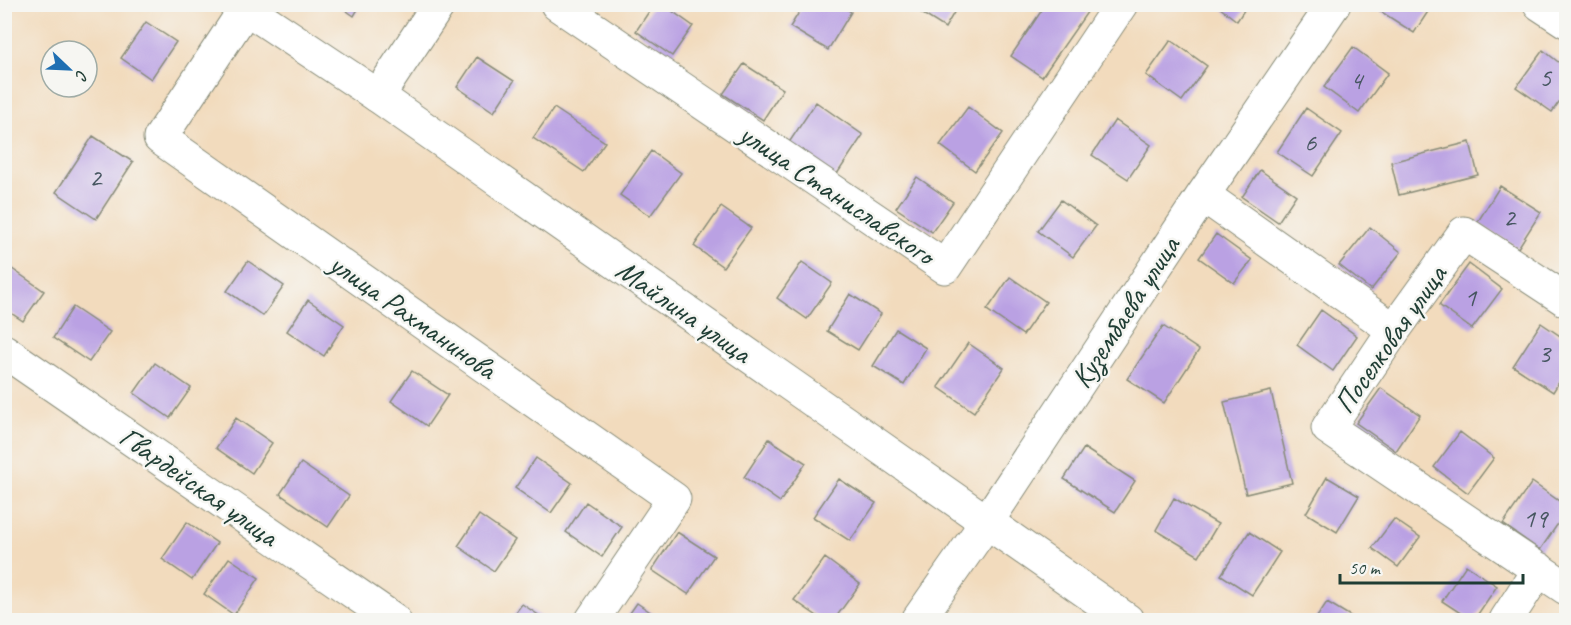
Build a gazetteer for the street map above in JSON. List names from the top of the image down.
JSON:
{
  "streets": {
    "street": [
      "улица Станиславского",
      "Майлина улица",
      "Кузембаева улица",
      "улица Рахманинова",
      "Поселковая улица",
      "Гвардейская улица"
    ]
  },
  "crossings": [
    ["Майлина улица", "Кузембаева улица"],
    ["Майлина улица", "улица Рахманинова"]
  ],
  "house_numbers": [
    "5",
    "4",
    "6",
    "2",
    "2",
    "1",
    "3",
    "19"
  ],
  "scale_bar": "50 m",
  "north": "bottom right"
}
